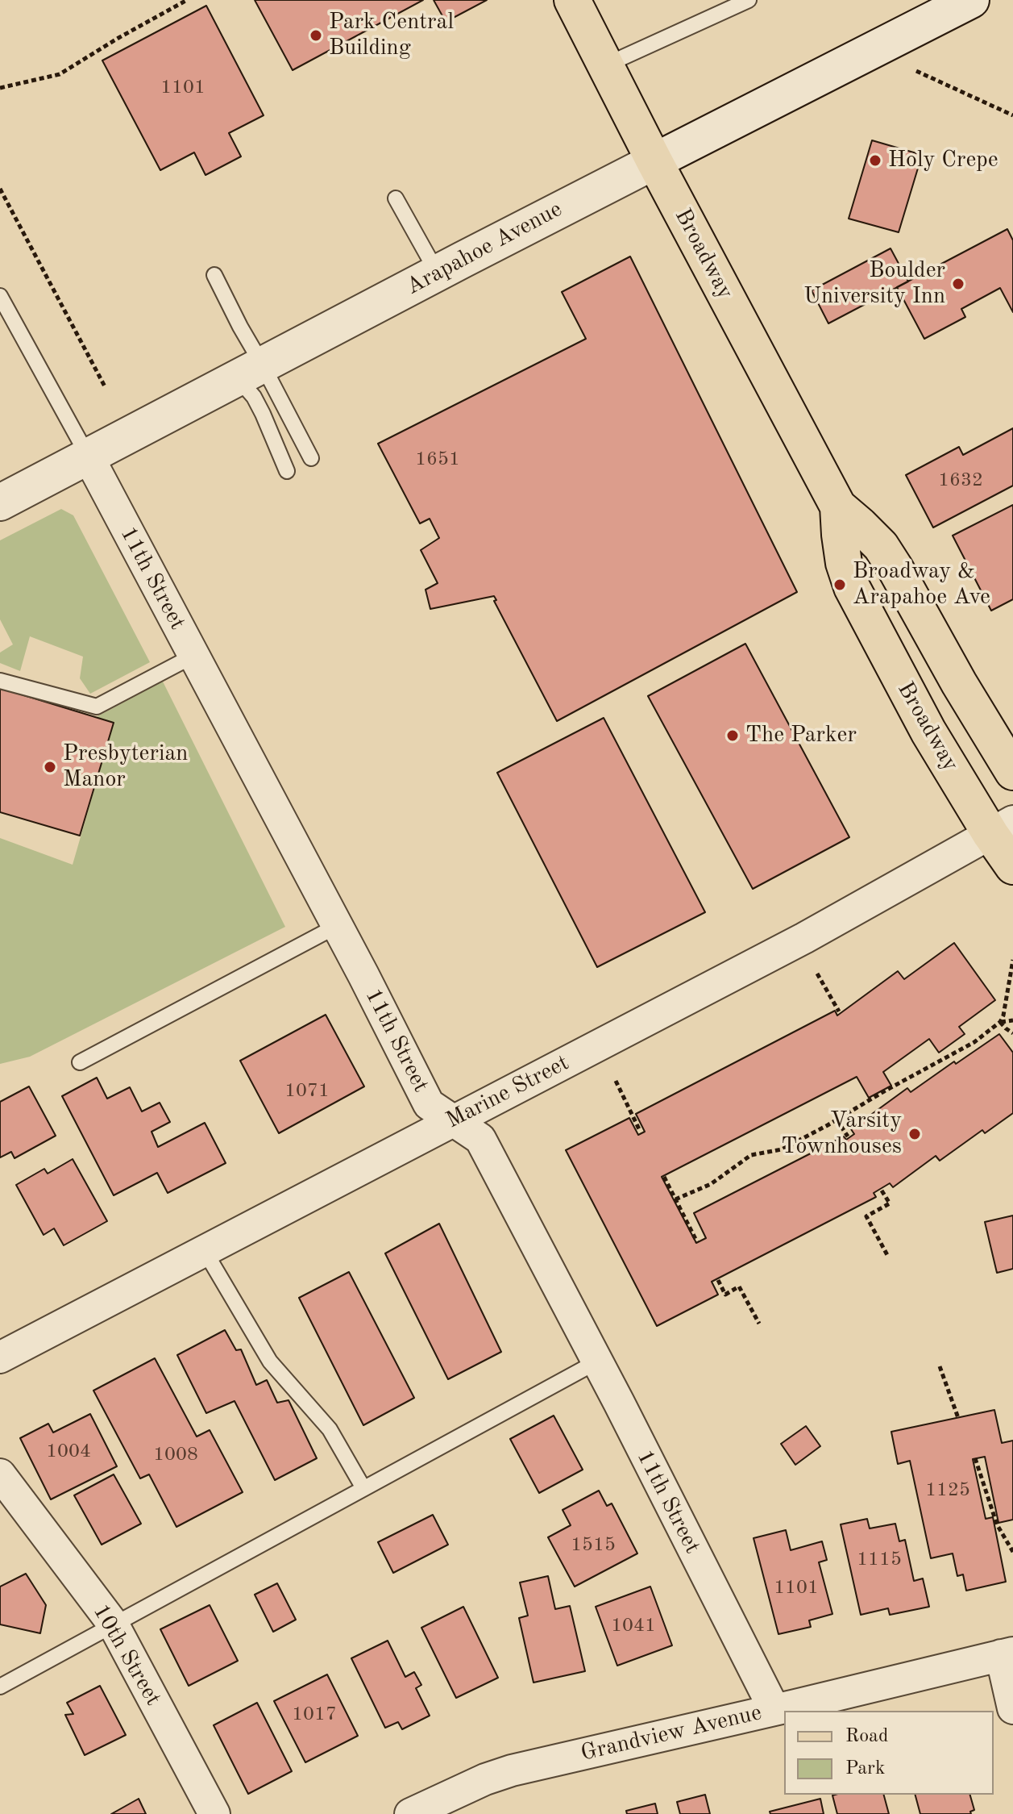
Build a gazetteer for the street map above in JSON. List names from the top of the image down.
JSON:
{
  "streets": {
    "main road": ["Broadway"],
    "street": [
      "Arapahoe Avenue",
      "11th Street",
      "Marine Street",
      "10th Street",
      "Grandview Avenue"
    ]
  },
  "crossings": [
    ["Arapahoe Avenue", "Broadway"],
    ["Arapahoe Avenue", "11th Street"],
    ["Broadway", "Marine Street"],
    ["11th Street", "Marine Street"],
    ["11th Street", "Grandview Avenue"]
  ],
  "places": [
    "Park Central Building",
    "Holy Crepe",
    "Boulder University Inn",
    "Broadway & Arapahoe Ave",
    "The Parker",
    "Presbyterian Manor",
    "Varsity Townhouses"
  ],
  "house_numbers": [
    "1101",
    "1651",
    "1632",
    "1071",
    "1004",
    "1008",
    "1125",
    "1515",
    "1115",
    "1101",
    "1041",
    "1017"
  ],
  "legend": ["Road", "Park"]
}
